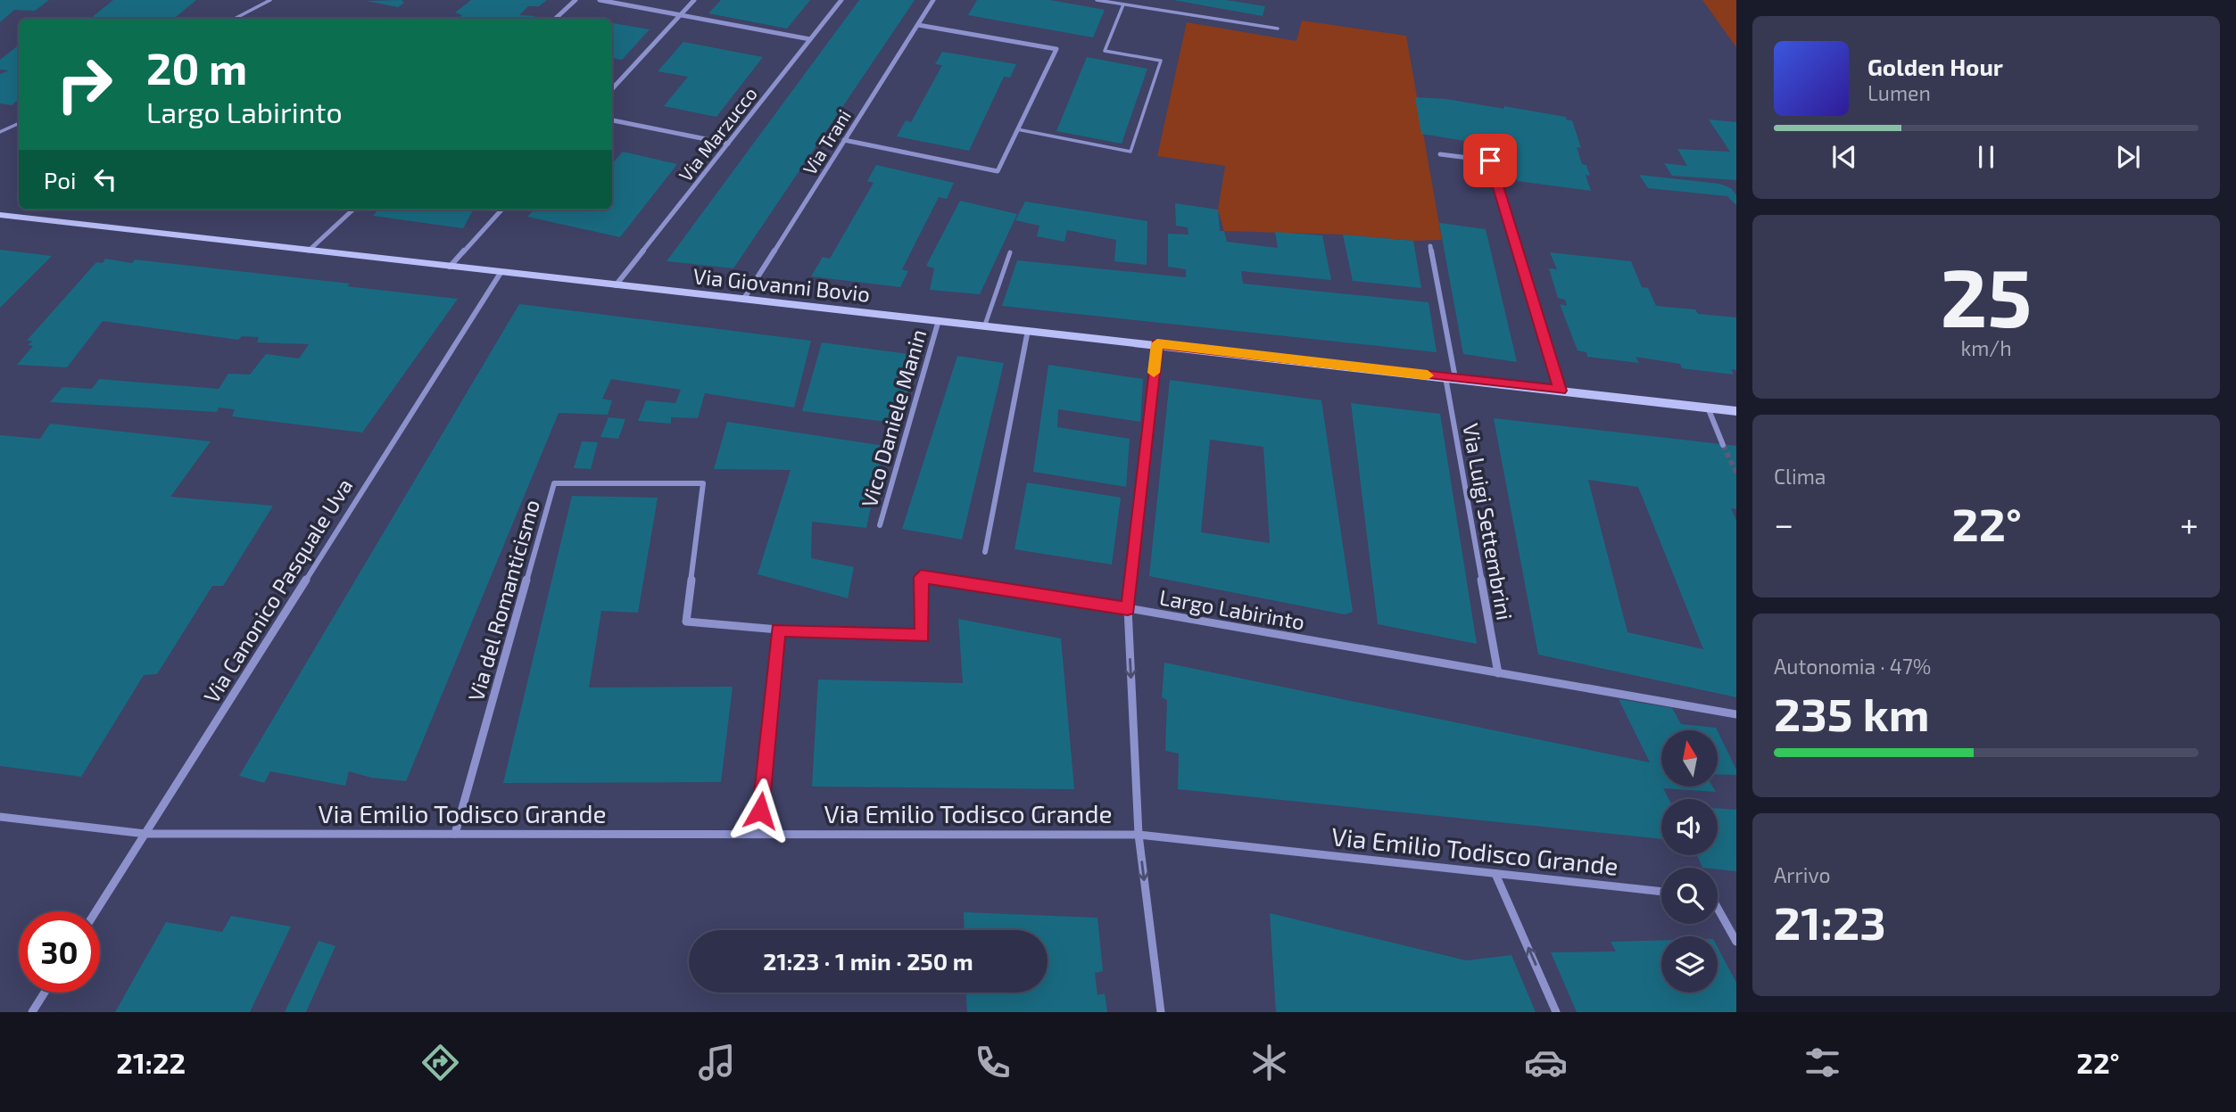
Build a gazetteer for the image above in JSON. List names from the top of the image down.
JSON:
{
  "streets": {
    "street": [
      "Via Marzucco",
      "Via Trani",
      "Via Giovanni Bovio",
      "Vico Daniele Manin",
      "Via Luigi Settembrini",
      "Via Canonico Pasquale Uva",
      "Via del Romanticismo",
      "Largo Labirinto",
      "Via Emilio Todisco Grande"
    ]
  },
  "crossings": [
    ["Via Marzucco", "Via Giovanni Bovio"],
    ["Via Trani", "Via Giovanni Bovio"],
    ["Via Giovanni Bovio", "Vico Daniele Manin"],
    ["Via Giovanni Bovio", "Via Luigi Settembrini"],
    ["Via Giovanni Bovio", "Via Canonico Pasquale Uva"],
    ["Via Luigi Settembrini", "Largo Labirinto"],
    ["Via Canonico Pasquale Uva", "Via Emilio Todisco Grande"],
    ["Via del Romanticismo", "Largo Labirinto"],
    ["Via del Romanticismo", "Via Emilio Todisco Grande"]
  ],
  "north": "top",
  "page": {
    "turn": ["20 m", "Largo Labirinto"],
    "song": ["Golden Hour", "Lumen"],
    "then": "Poi",
    "tile": [
      ["25", "km/h"],
      "Clima",
      ["Autonomia · 47%", "235 km"],
      ["Arrivo", "21:23"]
    ],
    "heat": ["−", "22°", "+"],
    "limit": "30",
    "trip": "21:23 · 1 min · 250 m",
    "tabs": ["21:22", "22°"]
  }
}
